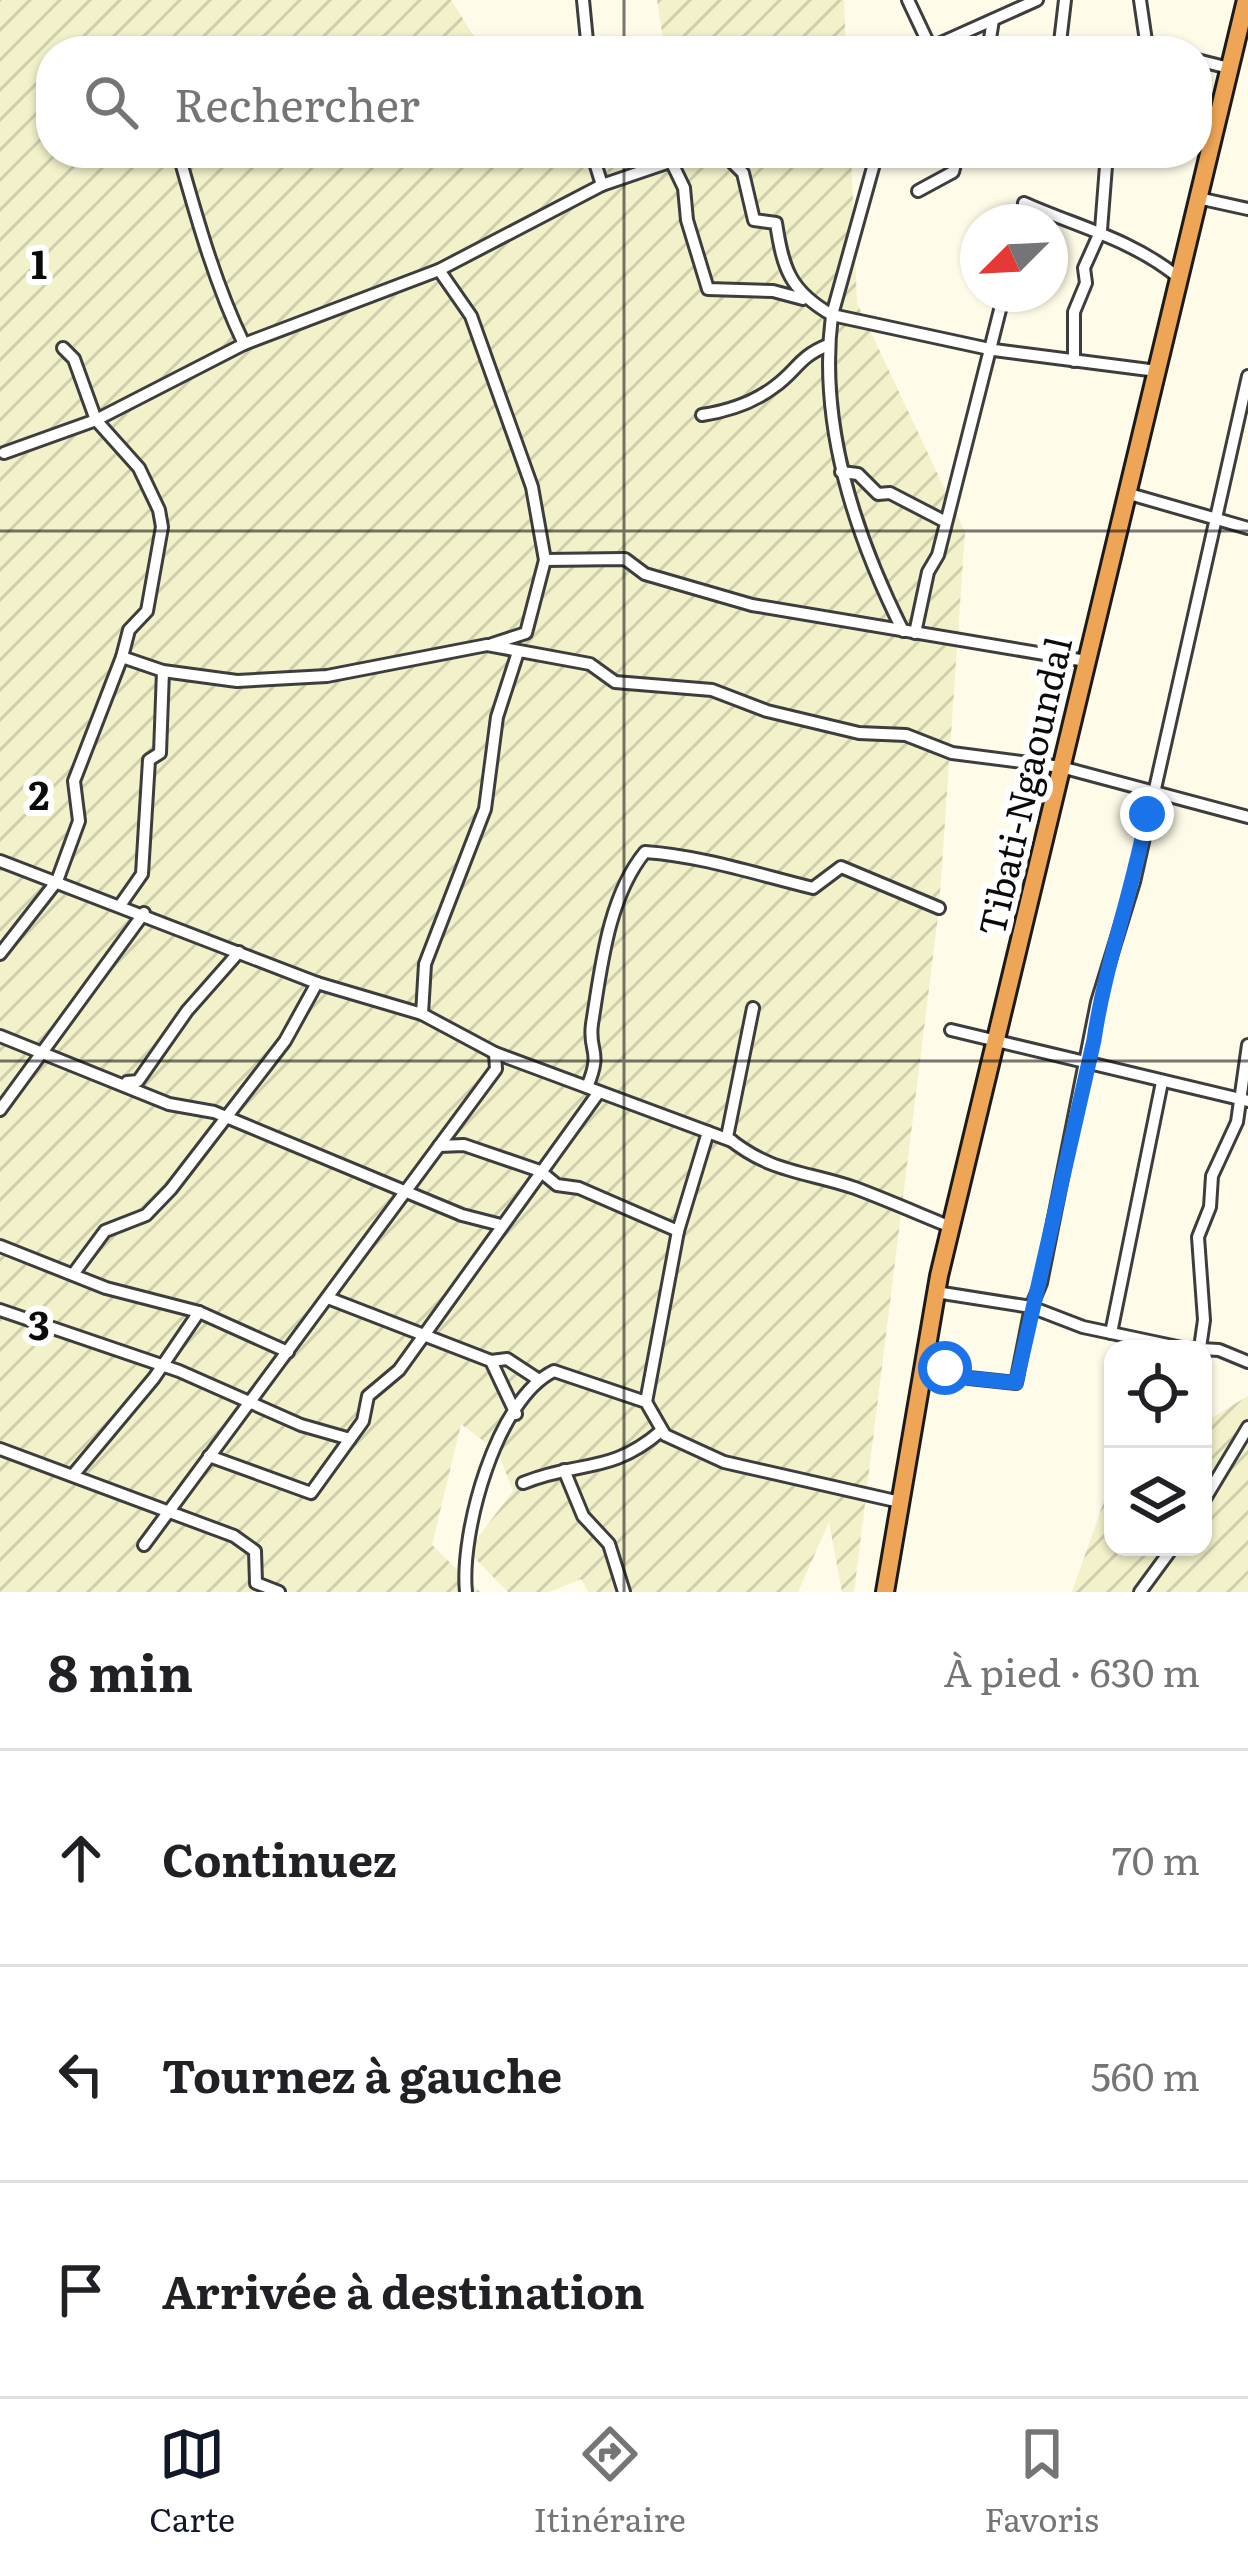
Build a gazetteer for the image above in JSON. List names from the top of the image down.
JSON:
{
  "streets": {
    "highway": ["Tibati-Ngaoundal"]
  },
  "north": "bottom left",
  "page": {
    "search": "Rechercher",
    "heading": ["8 min", "À pied · 630 m"],
    "list": [
      ["Continuez", "70 m"],
      ["Tournez à gauche", "560 m"],
      "Arrivée à destination"
    ],
    "nav": ["Carte", "Itinéraire", "Favoris"]
  },
  "grid": {
    "rows": ["1", "2", "3"]
  }
}
